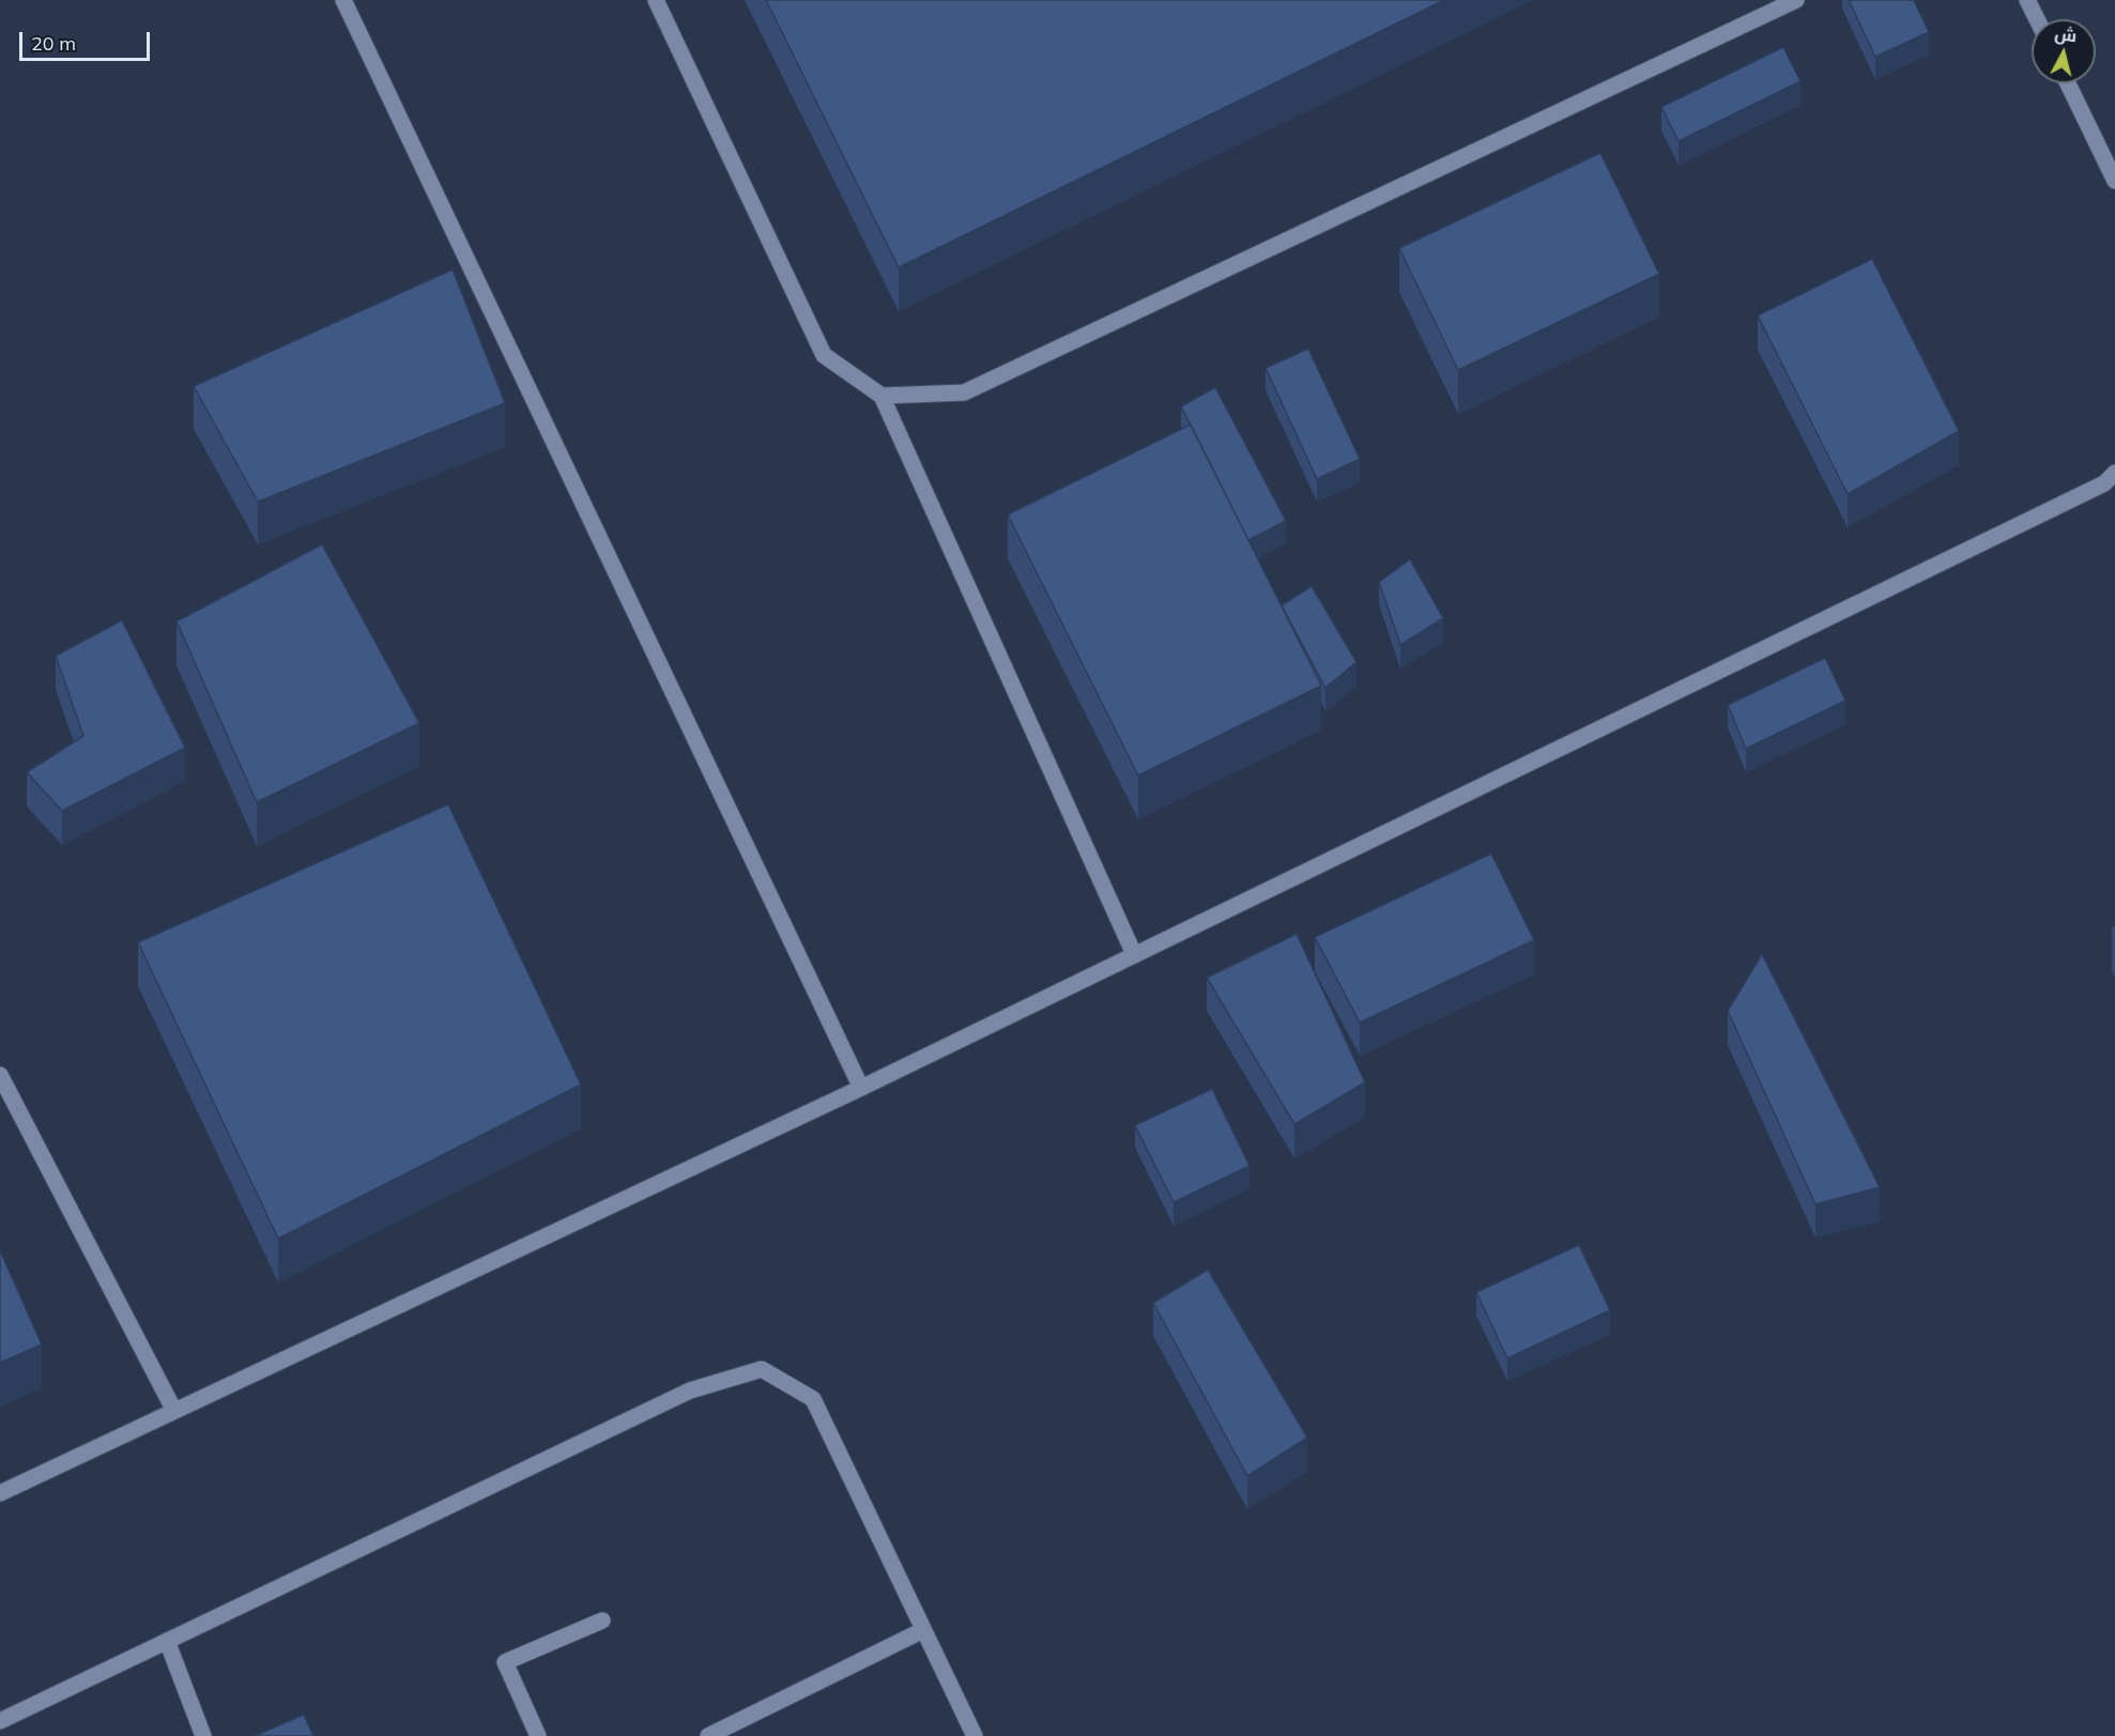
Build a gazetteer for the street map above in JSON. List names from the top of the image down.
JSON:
{
  "scale_bar": "20 m",
  "north": "top"
}
